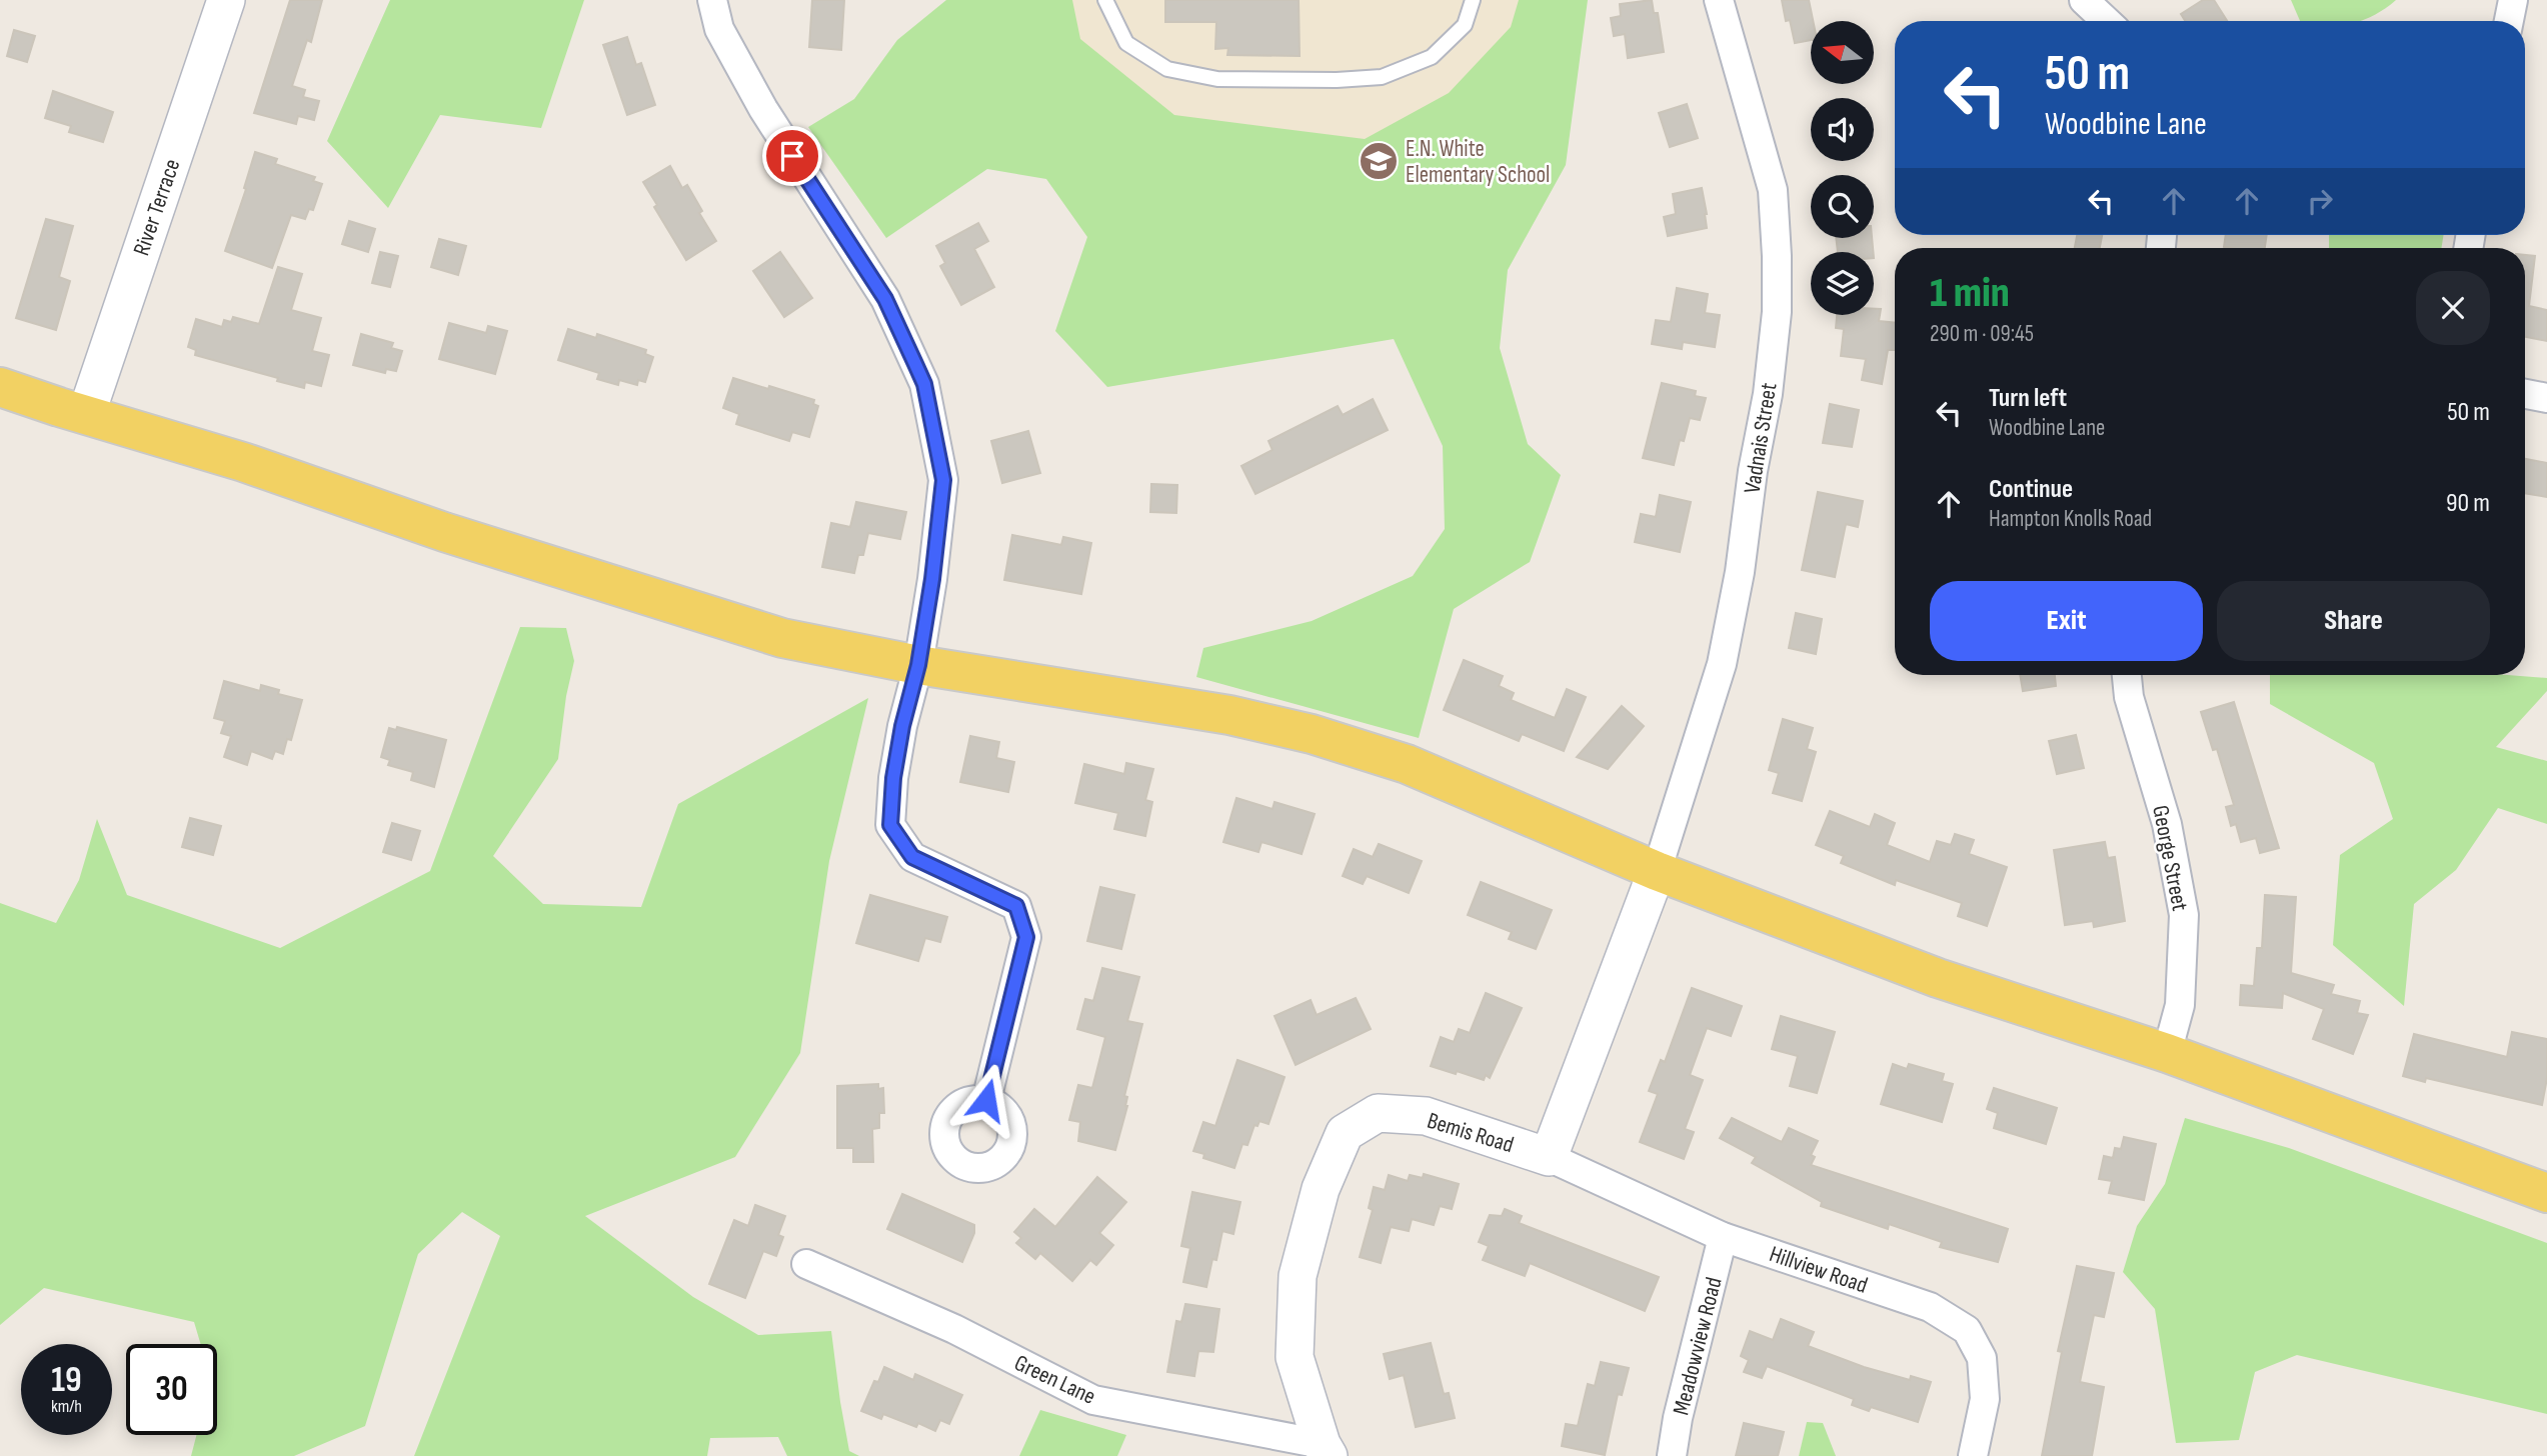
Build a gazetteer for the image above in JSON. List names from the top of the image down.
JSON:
{
  "streets": {
    "street": [
      "River Terrace",
      "Vadnais Street",
      "George Street",
      "Bemis Road",
      "Hillview Road",
      "Meadowview Road",
      "Green Lane"
    ]
  },
  "crossings": [
    ["Bemis Road", "Hillview Road"],
    ["Bemis Road", "Green Lane"],
    ["Hillview Road", "Meadowview Road"]
  ],
  "places": {
    "school or university": ["E.N. White Elementary School"]
  },
  "north": "left",
  "page": {
    "turn": ["50 m", "Woodbine Lane"],
    "heading": ["1 min", "290 m · 09:45"],
    "list": [
      {
        "name": "Turn left",
        "note": "Woodbine Lane",
        "value": "50 m"
      },
      {
        "name": "Continue",
        "note": "Hampton Knolls Road",
        "value": "90 m"
      }
    ],
    "buttons": ["Exit", "Share"],
    "speed": "19 km/h",
    "limit": "30"
  }
}
